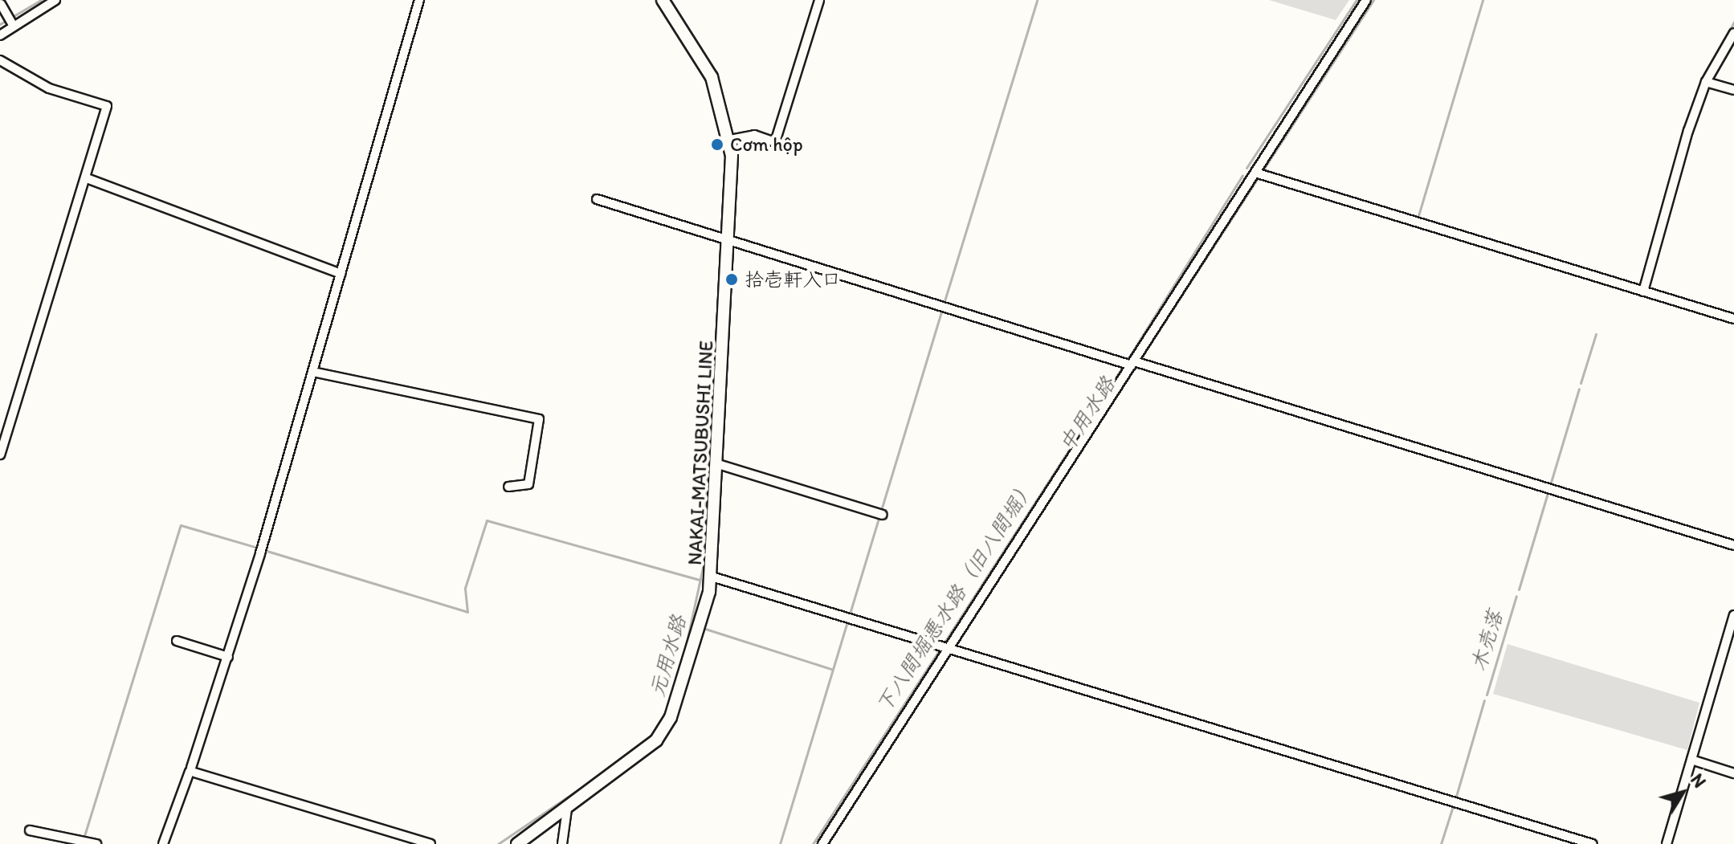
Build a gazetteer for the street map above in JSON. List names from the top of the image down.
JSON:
{
  "streets": {
    "main road": ["NAKAI-MATSUBUSHI LINE"]
  },
  "water": [
    "中用水路",
    "下八間堀悪水路（旧八間堀）",
    "木売落",
    "元用水路"
  ],
  "places": ["Cơm hộp", "拾壱軒入口"],
  "north": "top right"
}
